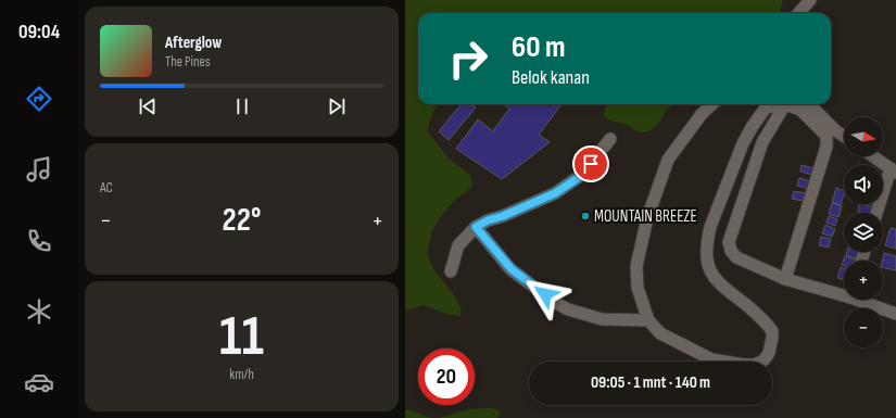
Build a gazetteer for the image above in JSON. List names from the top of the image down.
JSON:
{
  "places": ["MOUNTAIN BREEZE"],
  "north": "right",
  "page": {
    "tabs": "09:04",
    "turn": ["60 m", "Belok kanan"],
    "song": ["Afterglow", "The Pines"],
    "map_buttons": ["+", "−"],
    "tile": [
      "AC",
      ["11", "km/h"]
    ],
    "heat": ["−", "22°", "+"],
    "limit": "20",
    "trip": "09:05 · 1 mnt · 140 m"
  }
}
